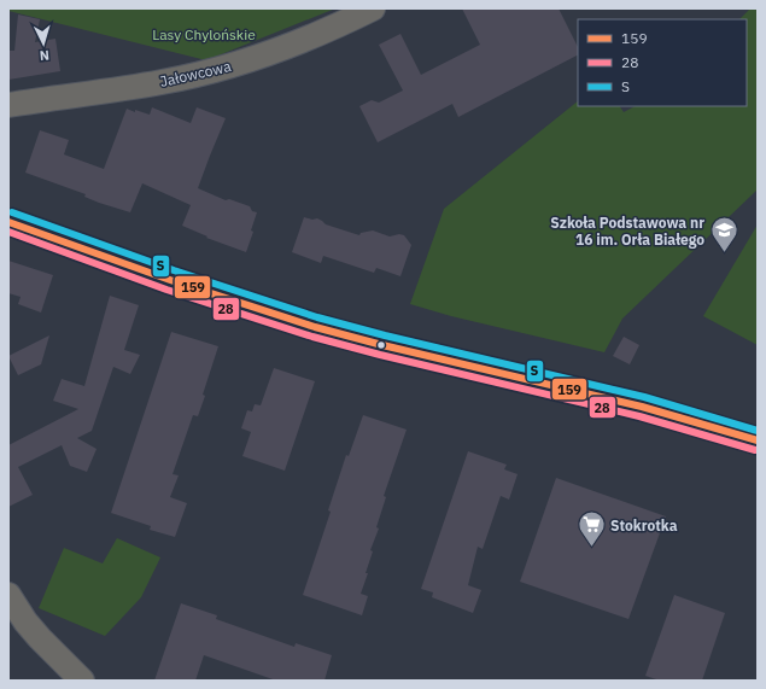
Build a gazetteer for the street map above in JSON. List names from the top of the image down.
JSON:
{
  "streets": {
    "street": ["Jałowcowa"]
  },
  "parks": ["Lasy Chylońskie"],
  "places": {
    "school or university": ["Szkoła Podstawowa nr 16 im. Orła Białego"],
    "supermarket": ["Stokrotka"]
  },
  "lines": ["transit line S", "transit line 159", "transit line 28"],
  "legend": ["159", "28", "S"],
  "north": "bottom"
}
